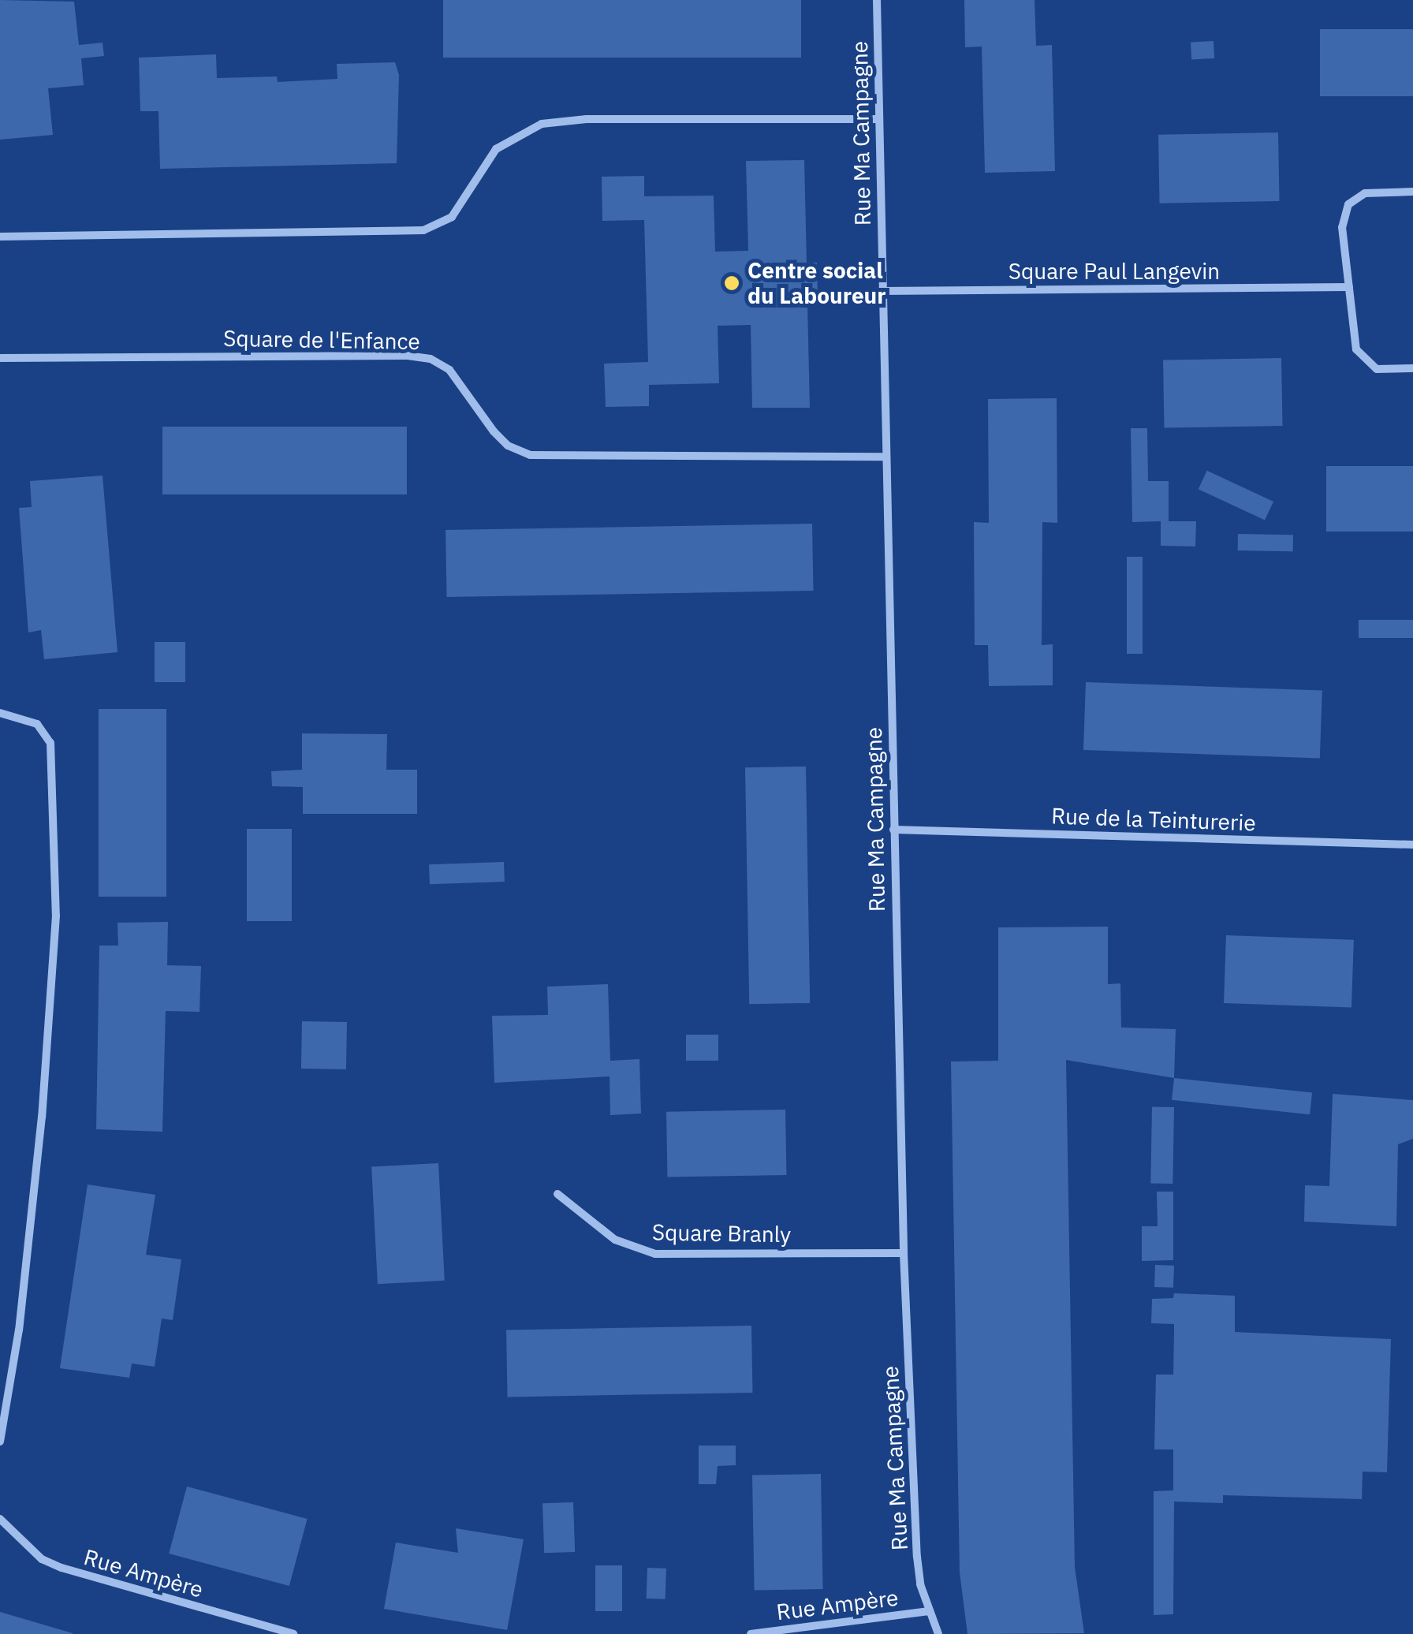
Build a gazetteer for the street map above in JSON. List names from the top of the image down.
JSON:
{
  "streets": {
    "street": [
      "Rue Ma Campagne",
      "Square Paul Langevin",
      "Square de l'Enfance",
      "Rue de la Teinturerie",
      "Square Branly",
      "Rue Ampère"
    ]
  },
  "crossings": [
    ["Rue Ma Campagne", "Square Paul Langevin"],
    ["Rue Ma Campagne", "Square de l'Enfance"],
    ["Rue Ma Campagne", "Rue de la Teinturerie"],
    ["Rue Ma Campagne", "Square Branly"],
    ["Rue Ma Campagne", "Rue Ampère"]
  ],
  "places": ["Centre social du Laboureur"]
}
